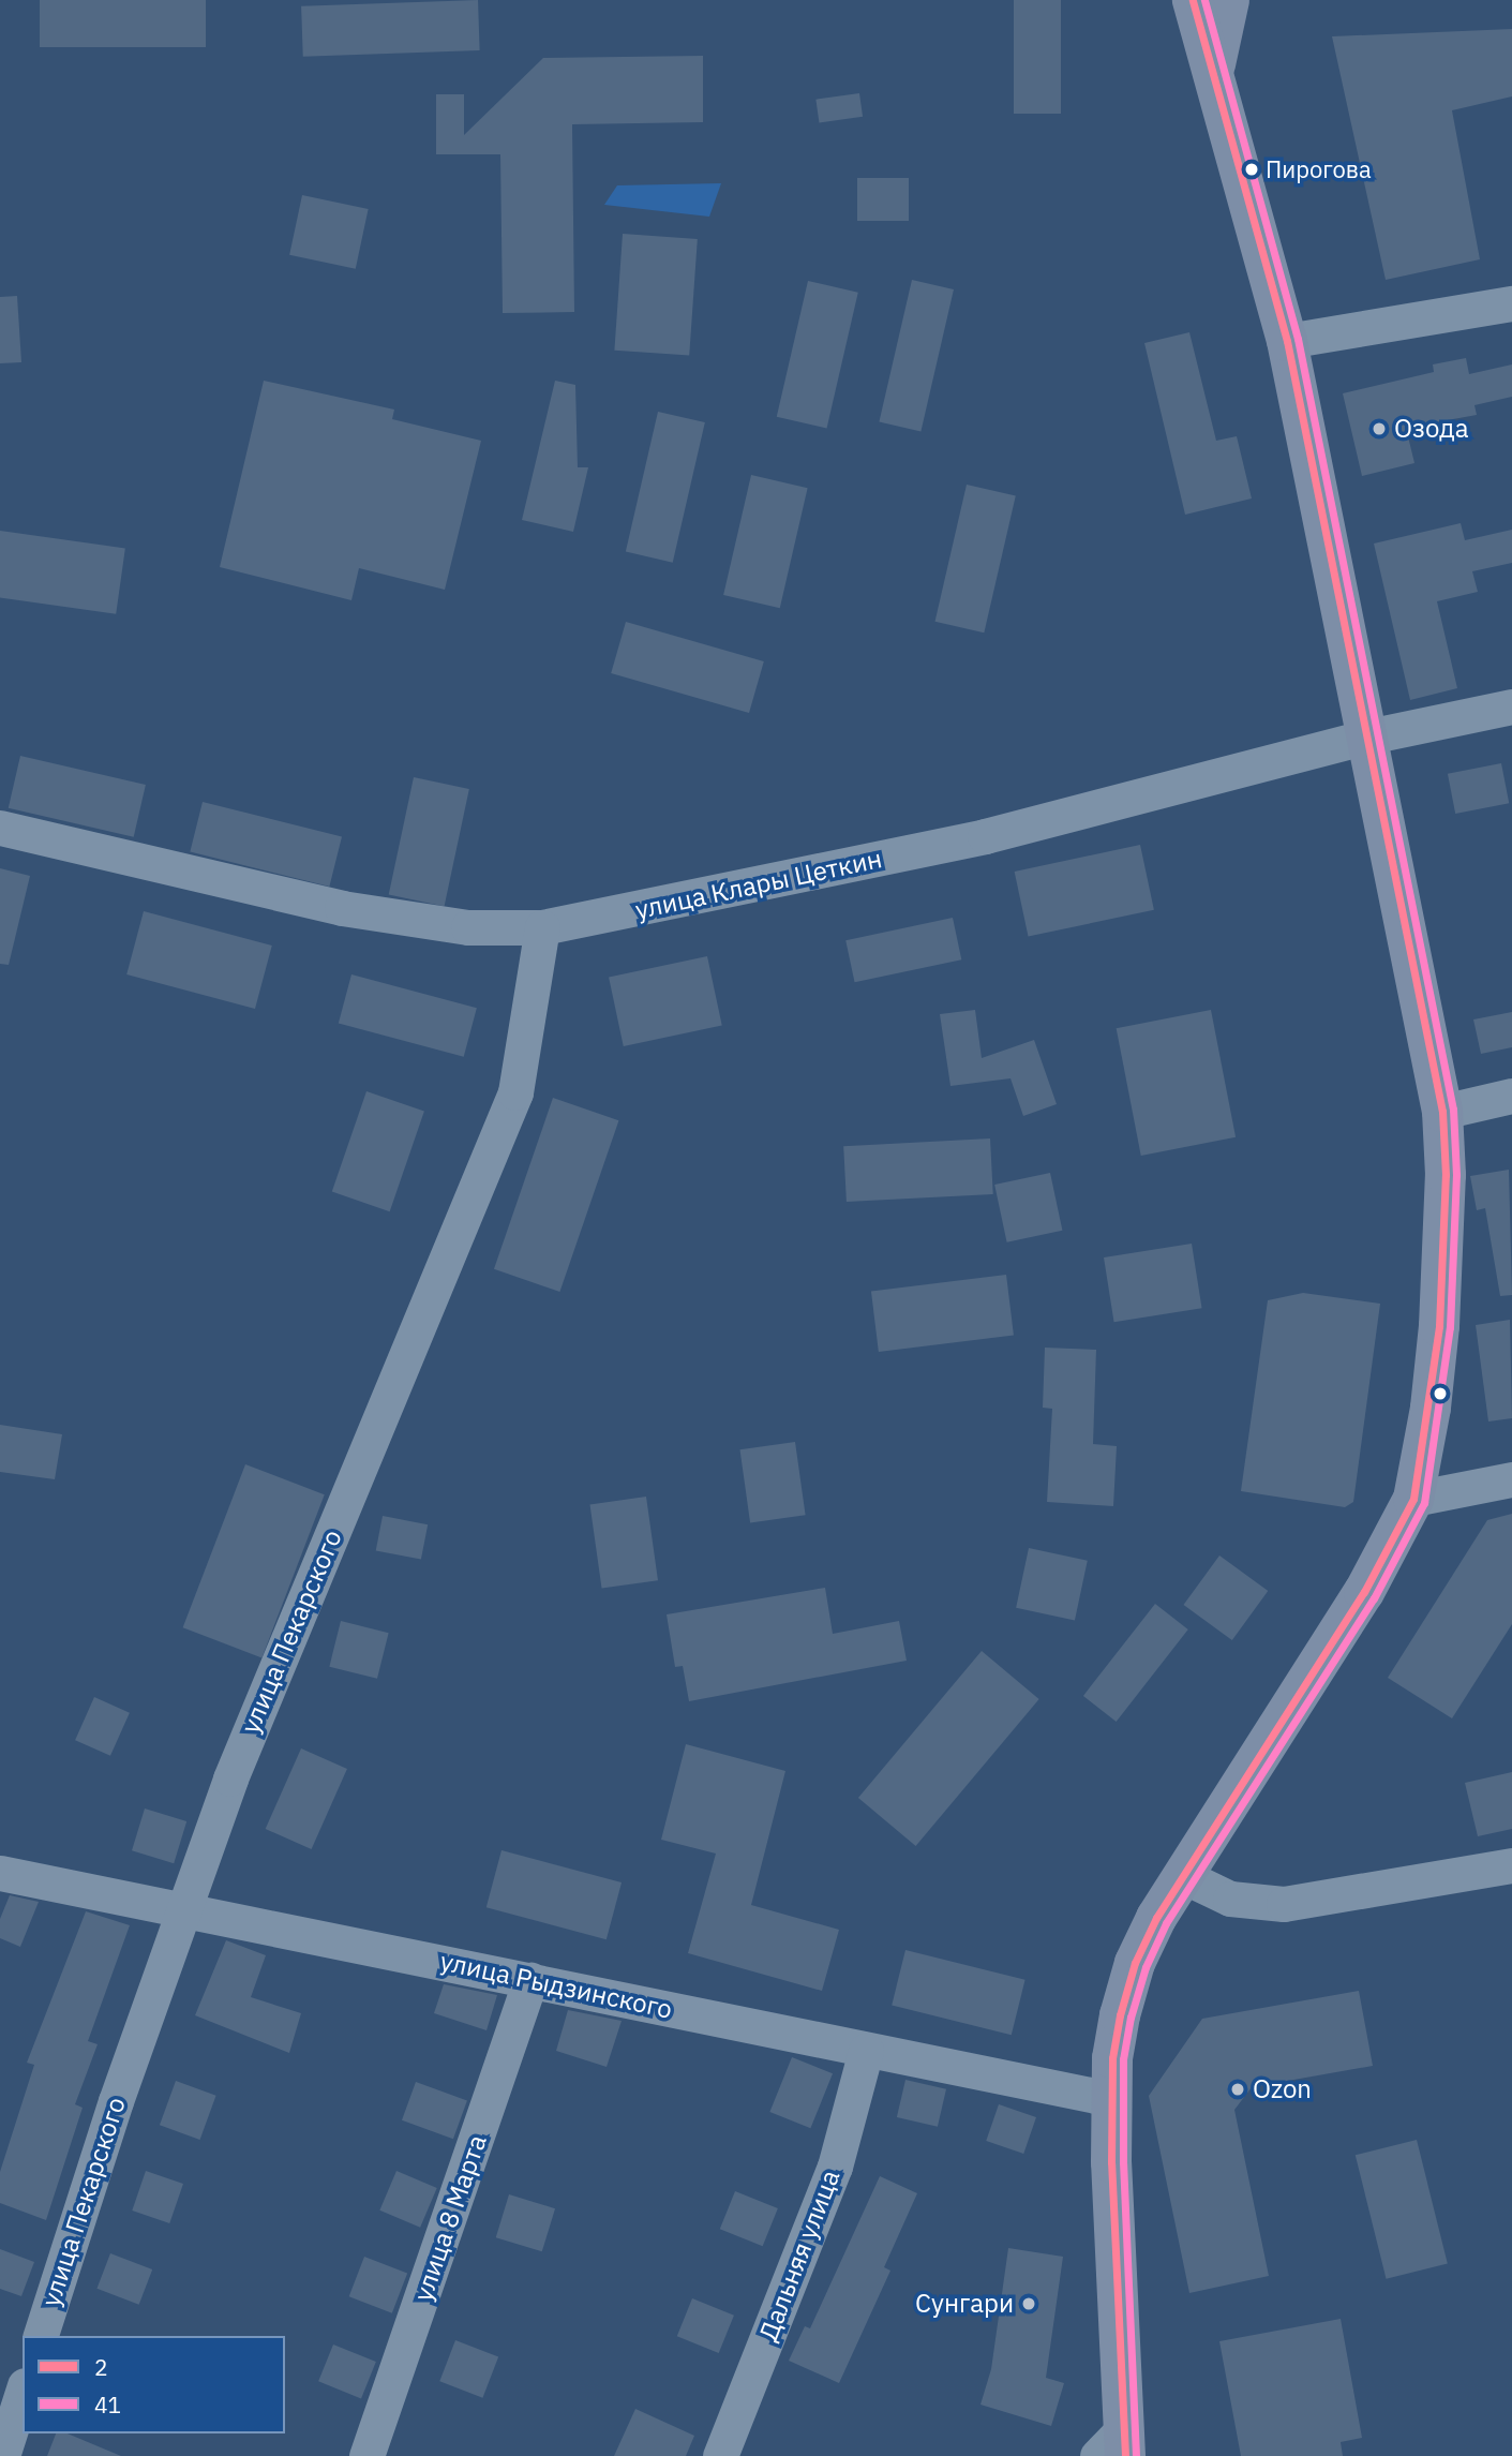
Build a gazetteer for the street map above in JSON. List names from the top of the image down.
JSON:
{
  "streets": {
    "street": [
      "улица Клары Цеткин",
      "улица Пекарского",
      "улица Рыдзинского",
      "улица 8 Марта",
      "Дальняя улица"
    ]
  },
  "crossings": [
    ["улица Клары Цеткин", "улица Пекарского"],
    ["улица Пекарского", "улица Рыдзинского"],
    ["улица Рыдзинского", "улица 8 Марта"],
    ["улица Рыдзинского", "Дальняя улица"]
  ],
  "places": [
    "Пирогова",
    "Озода",
    "Ozon",
    "Сунгари"
  ],
  "lines": ["transit line 2", "transit line 41"],
  "legend": ["2", "41"]
}
